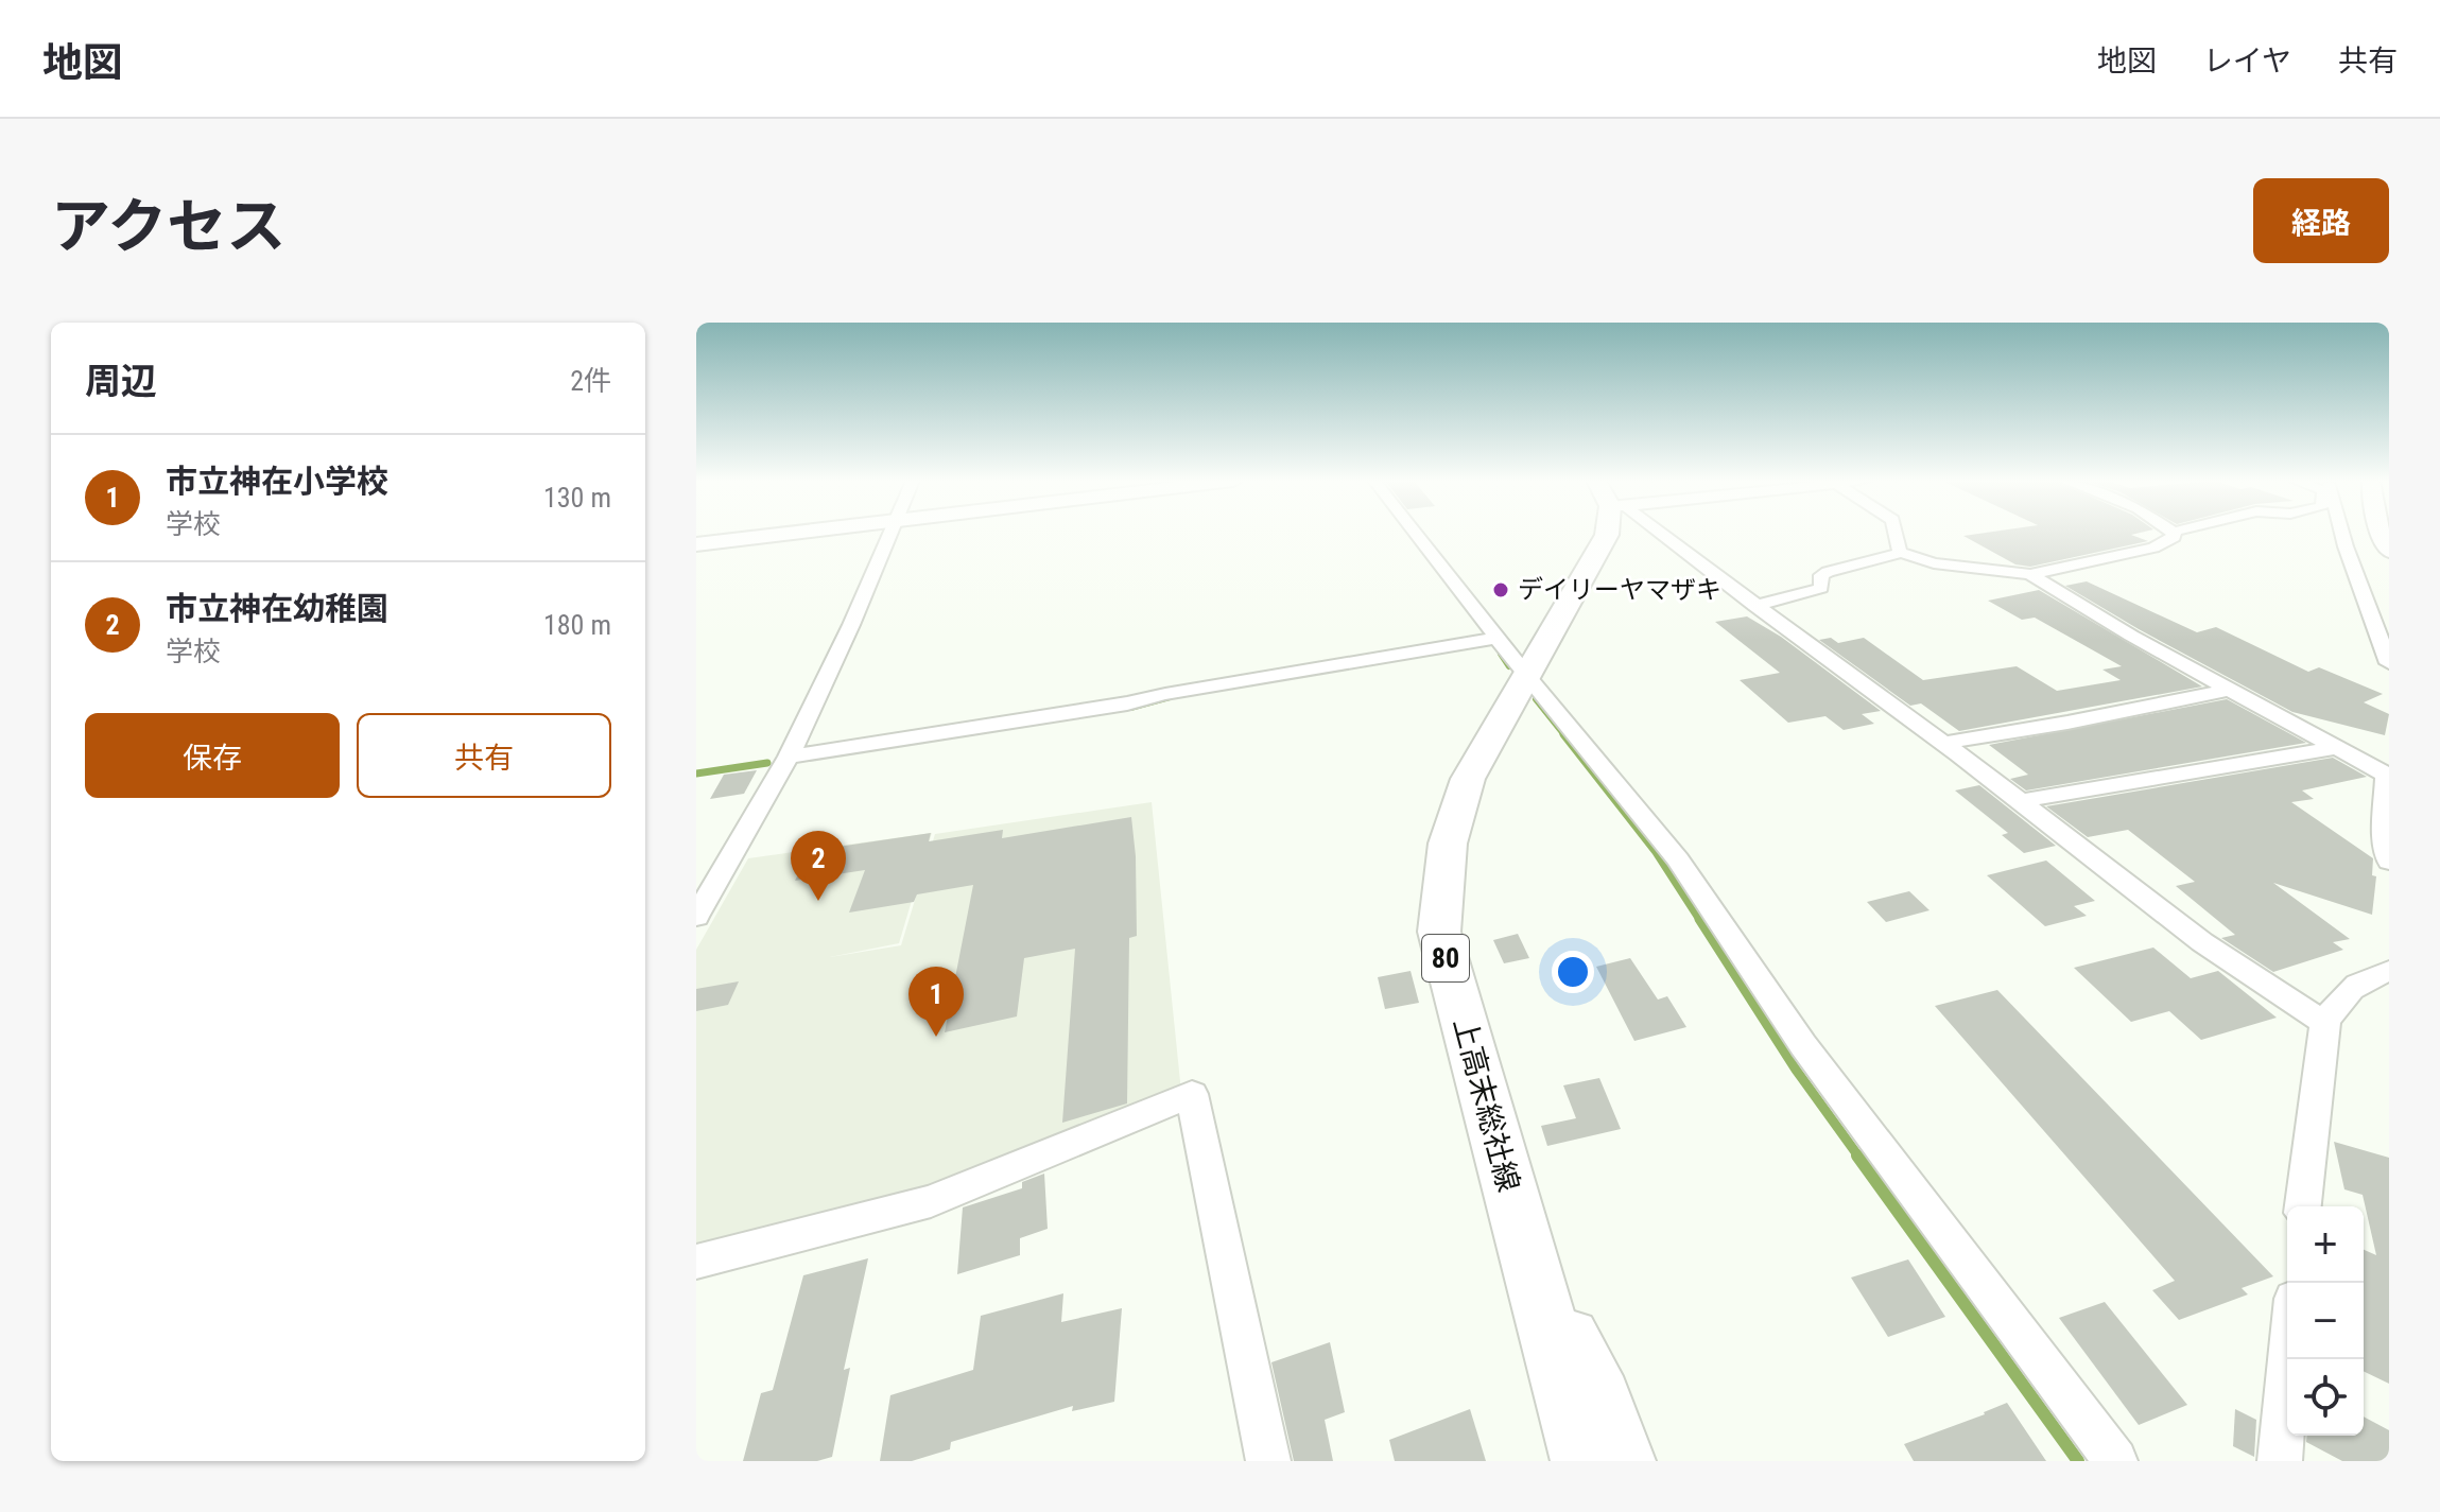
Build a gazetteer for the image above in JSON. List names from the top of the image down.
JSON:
{
  "streets": {
    "main road": ["80", "上高末総社線"]
  },
  "places": ["デイリーヤマザキ"],
  "page": {
    "header": "地図",
    "nav": ["地図", "レイヤ", "共有"],
    "title": "アクセス",
    "buttons": [
      "経路",
      ["保存", "共有"]
    ],
    "heading": ["周辺", "2件"],
    "list": [
      {
        "mark": "1",
        "name": "市立神在小学校",
        "note": "学校",
        "value": "130 m"
      },
      {
        "mark": "2",
        "name": "市立神在幼稚園",
        "note": "学校",
        "value": "180 m"
      }
    ],
    "pins": ["2", "1"],
    "map_buttons": ["+", "−"]
  }
}
